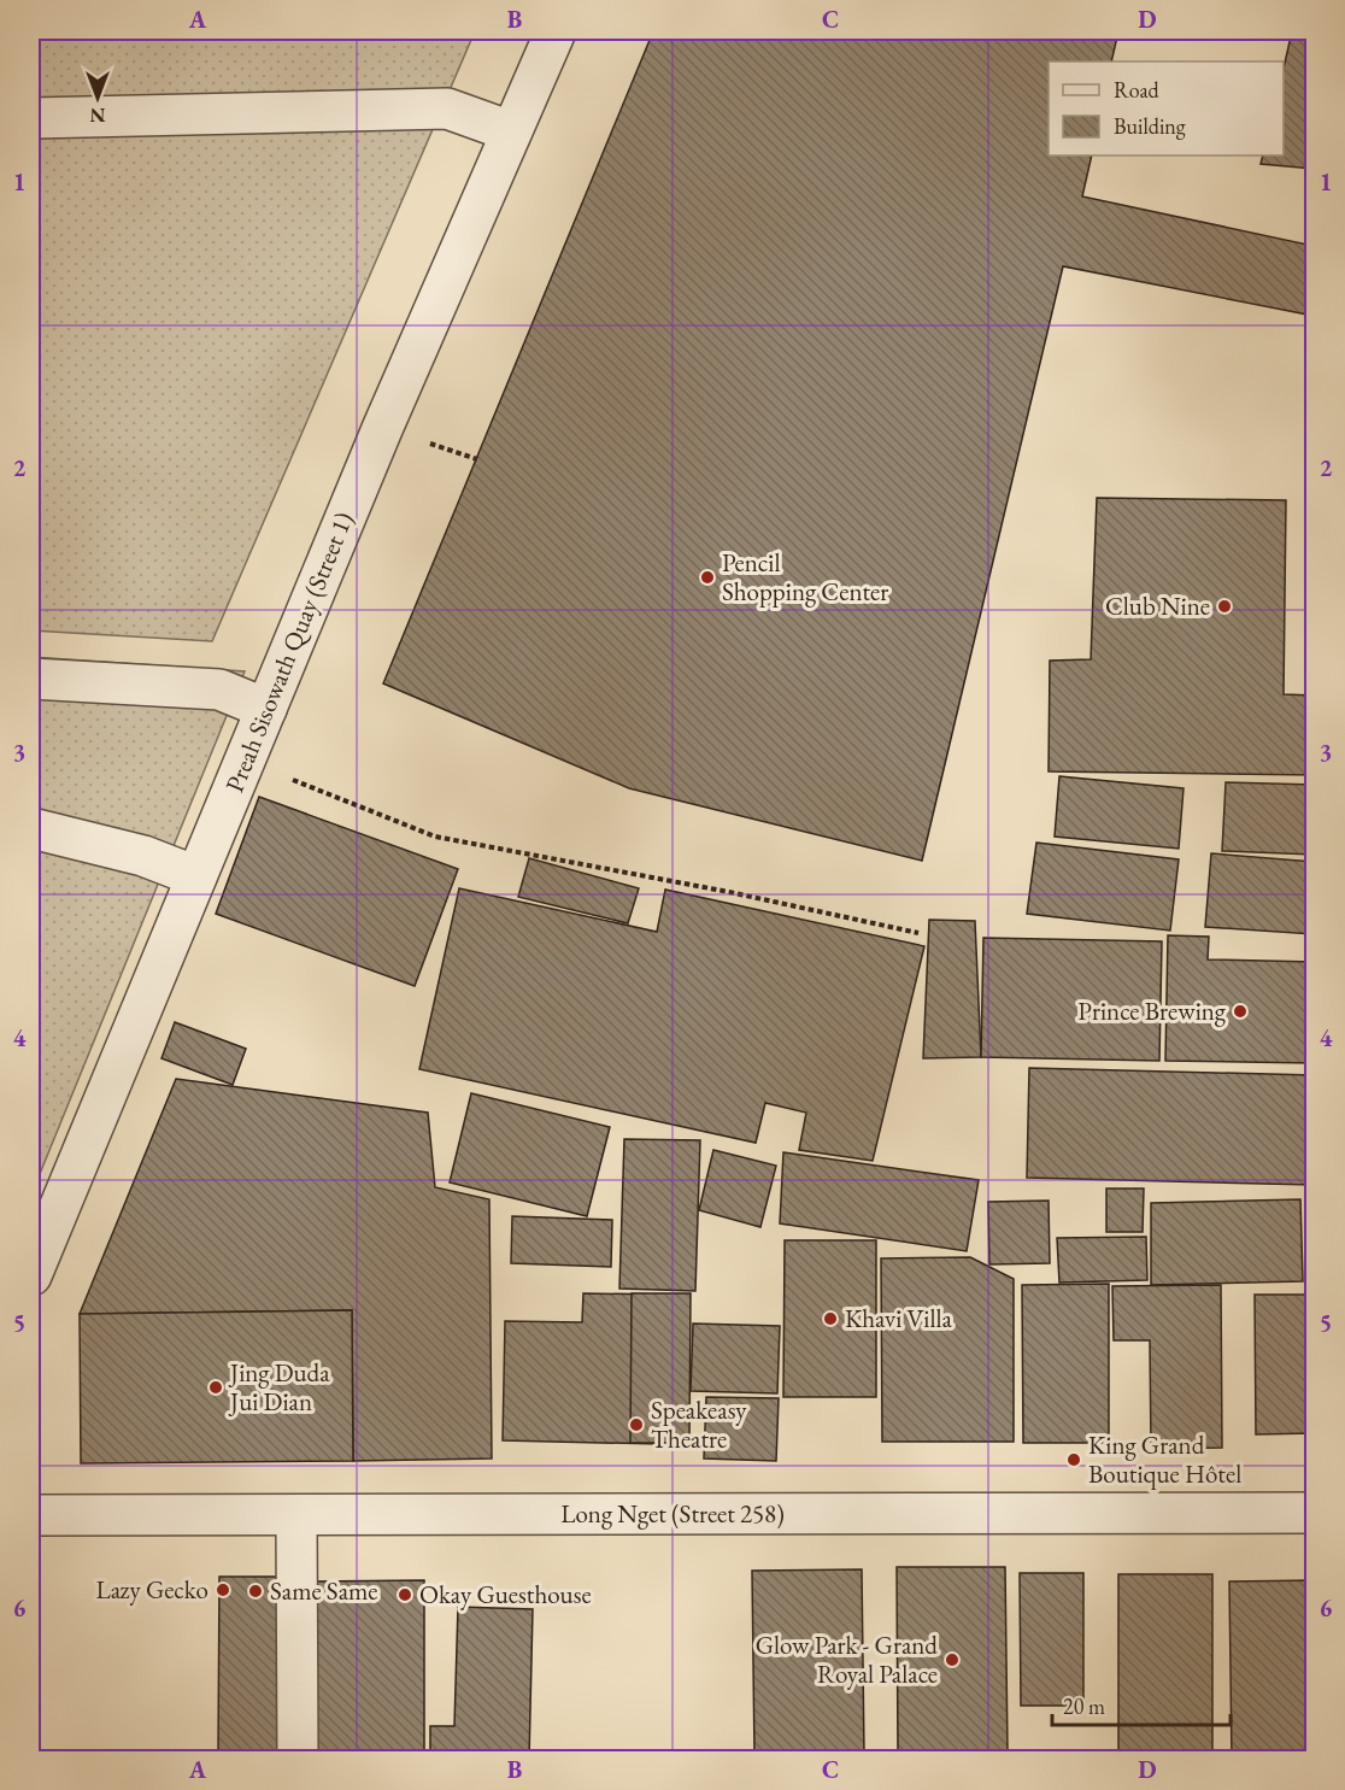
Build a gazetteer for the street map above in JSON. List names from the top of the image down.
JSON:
{
  "streets": {
    "street": ["Preah Sisowath Quay (Street 1)", "Long Nget (Street 258)"]
  },
  "places": [
    "Pencil Shopping Center",
    "Club Nine",
    "Prince Brewing",
    "Khavi Villa",
    "Jing Duda Jui Dian",
    "Speakeasy Theatre",
    "King Grand Boutique Hôtel",
    "Lazy Gecko",
    "Same Same",
    "Okay Guesthouse",
    "Glow Park - Grand Royal Palace"
  ],
  "legend": ["Road", "Building"],
  "scale_bar": "20 m",
  "north": "bottom",
  "grid": {
    "columns": [
      "A",
      "B",
      "C",
      "D"
    ],
    "rows": [
      "1",
      "2",
      "3",
      "4",
      "5",
      "6"
    ]
  }
}
